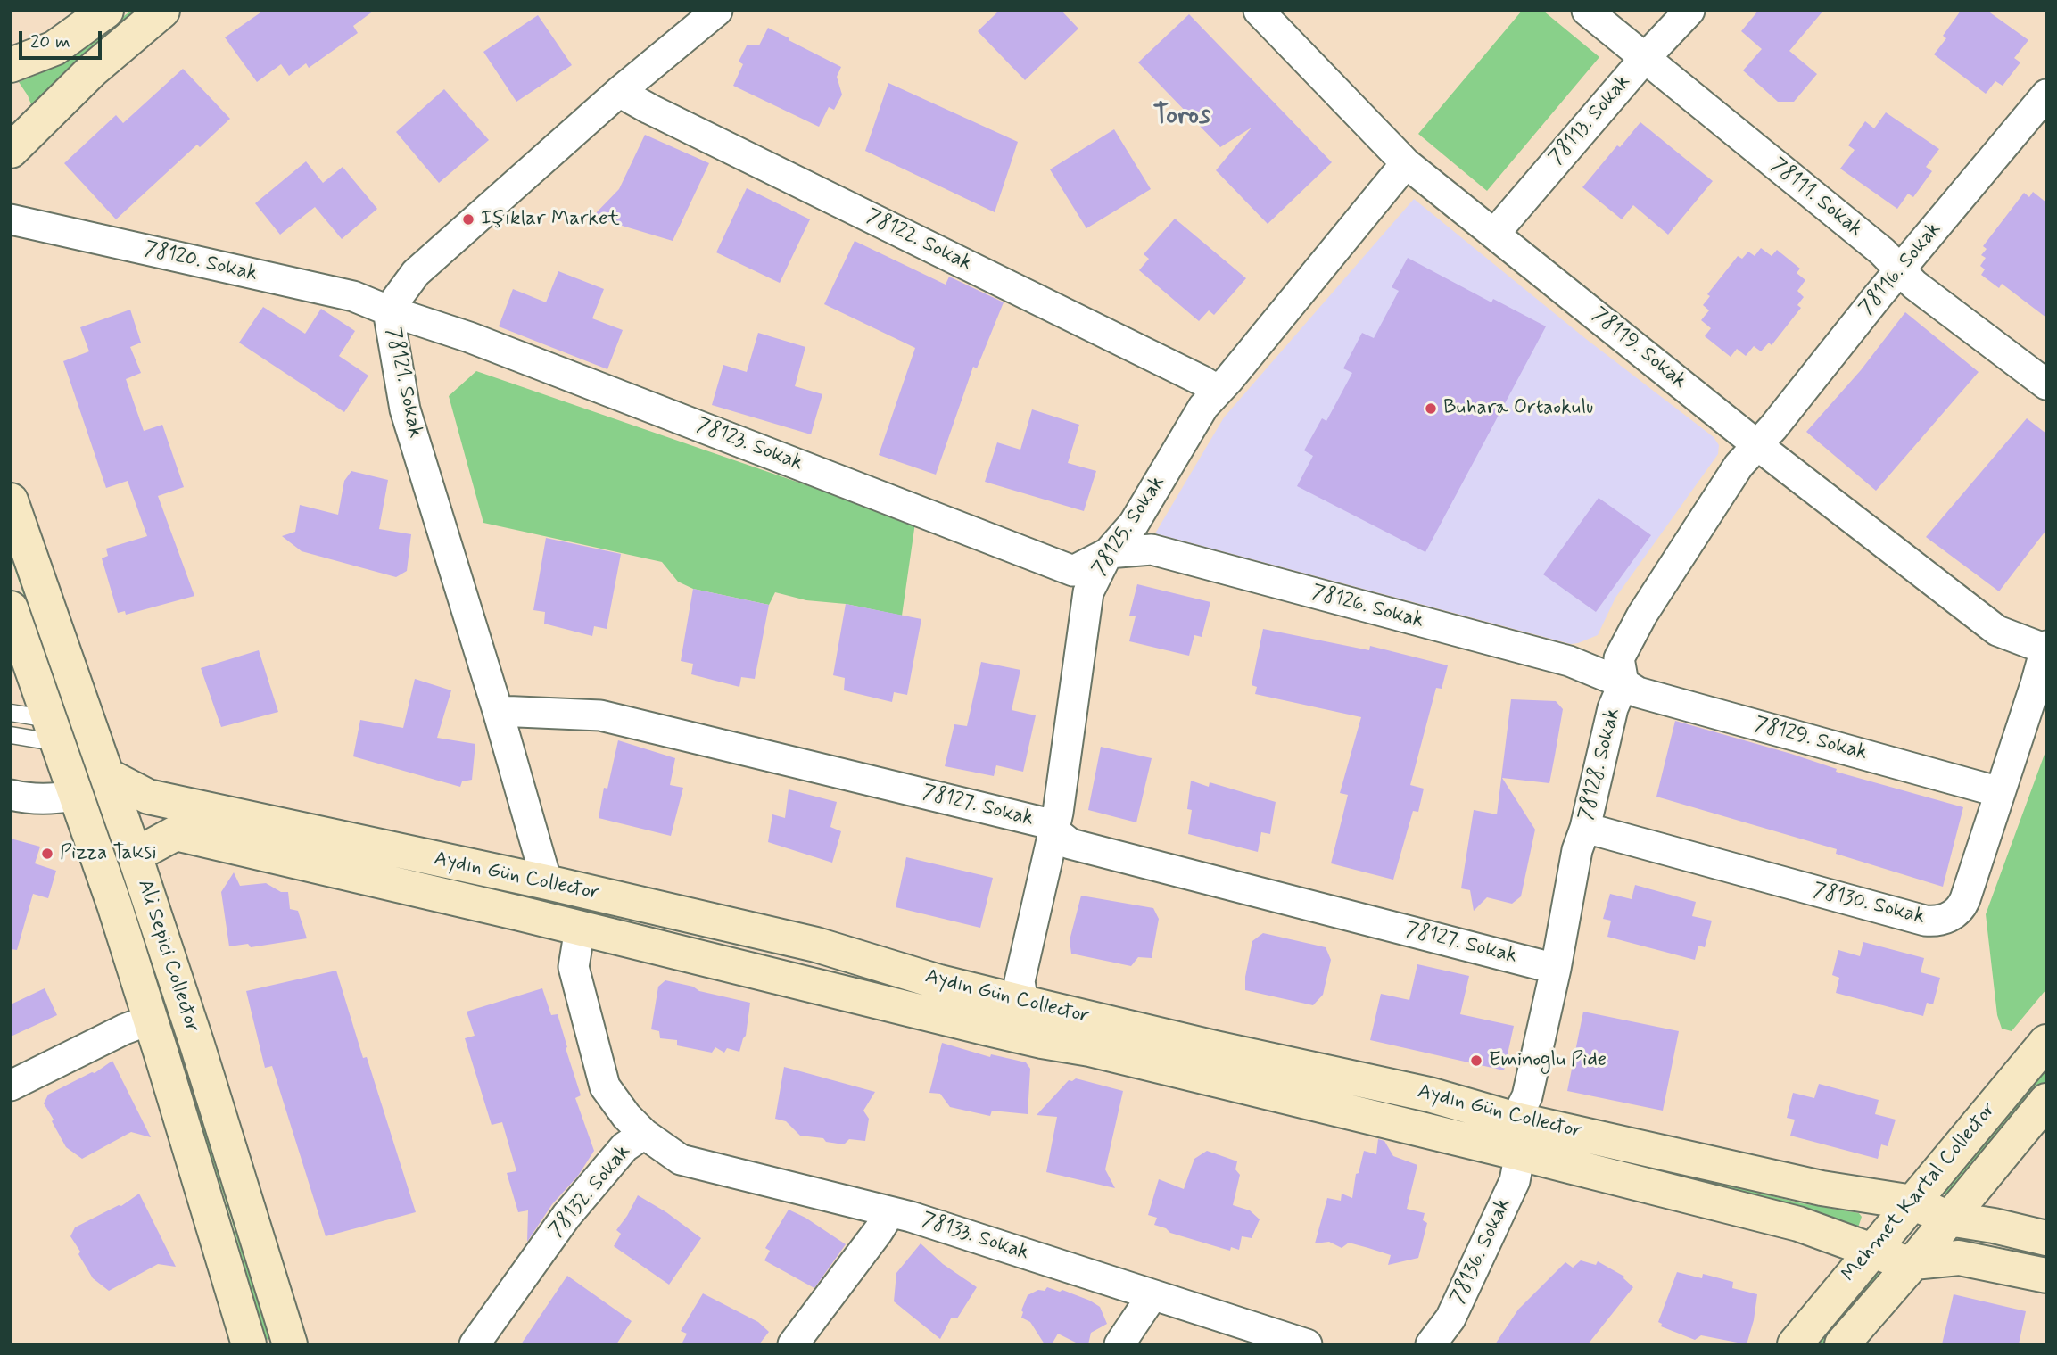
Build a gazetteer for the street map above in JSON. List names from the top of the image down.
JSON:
{
  "streets": {
    "main road": ["Aydın Gün Collector", "Ali Sepici Collector", "Mehmet Kartal Collector"],
    "street": [
      "78113. Sokak",
      "78111. Sokak",
      "78122. Sokak",
      "78120. Sokak",
      "78116. Sokak",
      "78119. Sokak",
      "78121. Sokak",
      "78123. Sokak",
      "78125. Sokak",
      "78126. Sokak",
      "78129. Sokak",
      "78128. Sokak",
      "78127. Sokak",
      "78130. Sokak",
      "78132. Sokak",
      "78133. Sokak",
      "78136. Sokak"
    ]
  },
  "crossings": [
    ["78113. Sokak", "78111. Sokak"],
    ["78113. Sokak", "78119. Sokak"],
    ["78111. Sokak", "78116. Sokak"],
    ["78122. Sokak", "78121. Sokak"],
    ["78122. Sokak", "78125. Sokak"],
    ["78120. Sokak", "78121. Sokak"],
    ["78120. Sokak", "78123. Sokak"],
    ["78116. Sokak", "78119. Sokak"],
    ["78116. Sokak", "78128. Sokak"],
    ["78119. Sokak", "78125. Sokak"],
    ["78119. Sokak", "78128. Sokak"],
    ["78119. Sokak", "78130. Sokak"],
    ["78121. Sokak", "78123. Sokak"],
    ["78121. Sokak", "78127. Sokak"],
    ["78121. Sokak", "Aydın Gün Collector"],
    ["78123. Sokak", "78125. Sokak"],
    ["78123. Sokak", "78126. Sokak"],
    ["78125. Sokak", "78126. Sokak"],
    ["78125. Sokak", "78127. Sokak"],
    ["78125. Sokak", "Aydın Gün Collector"],
    ["78126. Sokak", "78129. Sokak"],
    ["78126. Sokak", "78128. Sokak"],
    ["78129. Sokak", "78128. Sokak"],
    ["78129. Sokak", "78130. Sokak"],
    ["78128. Sokak", "78127. Sokak"],
    ["78128. Sokak", "Aydın Gün Collector"],
    ["78128. Sokak", "78130. Sokak"],
    ["Aydın Gün Collector", "Ali Sepici Collector"],
    ["Aydın Gün Collector", "78132. Sokak"],
    ["Aydın Gün Collector", "Mehmet Kartal Collector"],
    ["Aydın Gün Collector", "78136. Sokak"],
    ["78132. Sokak", "78133. Sokak"]
  ],
  "districts": ["Toros"],
  "places": [
    "Işıklar Market",
    "Buhara Ortaokulu",
    "Pizza Taksi",
    "Eminoglu Pide"
  ],
  "scale_bar": "20 m"
}
